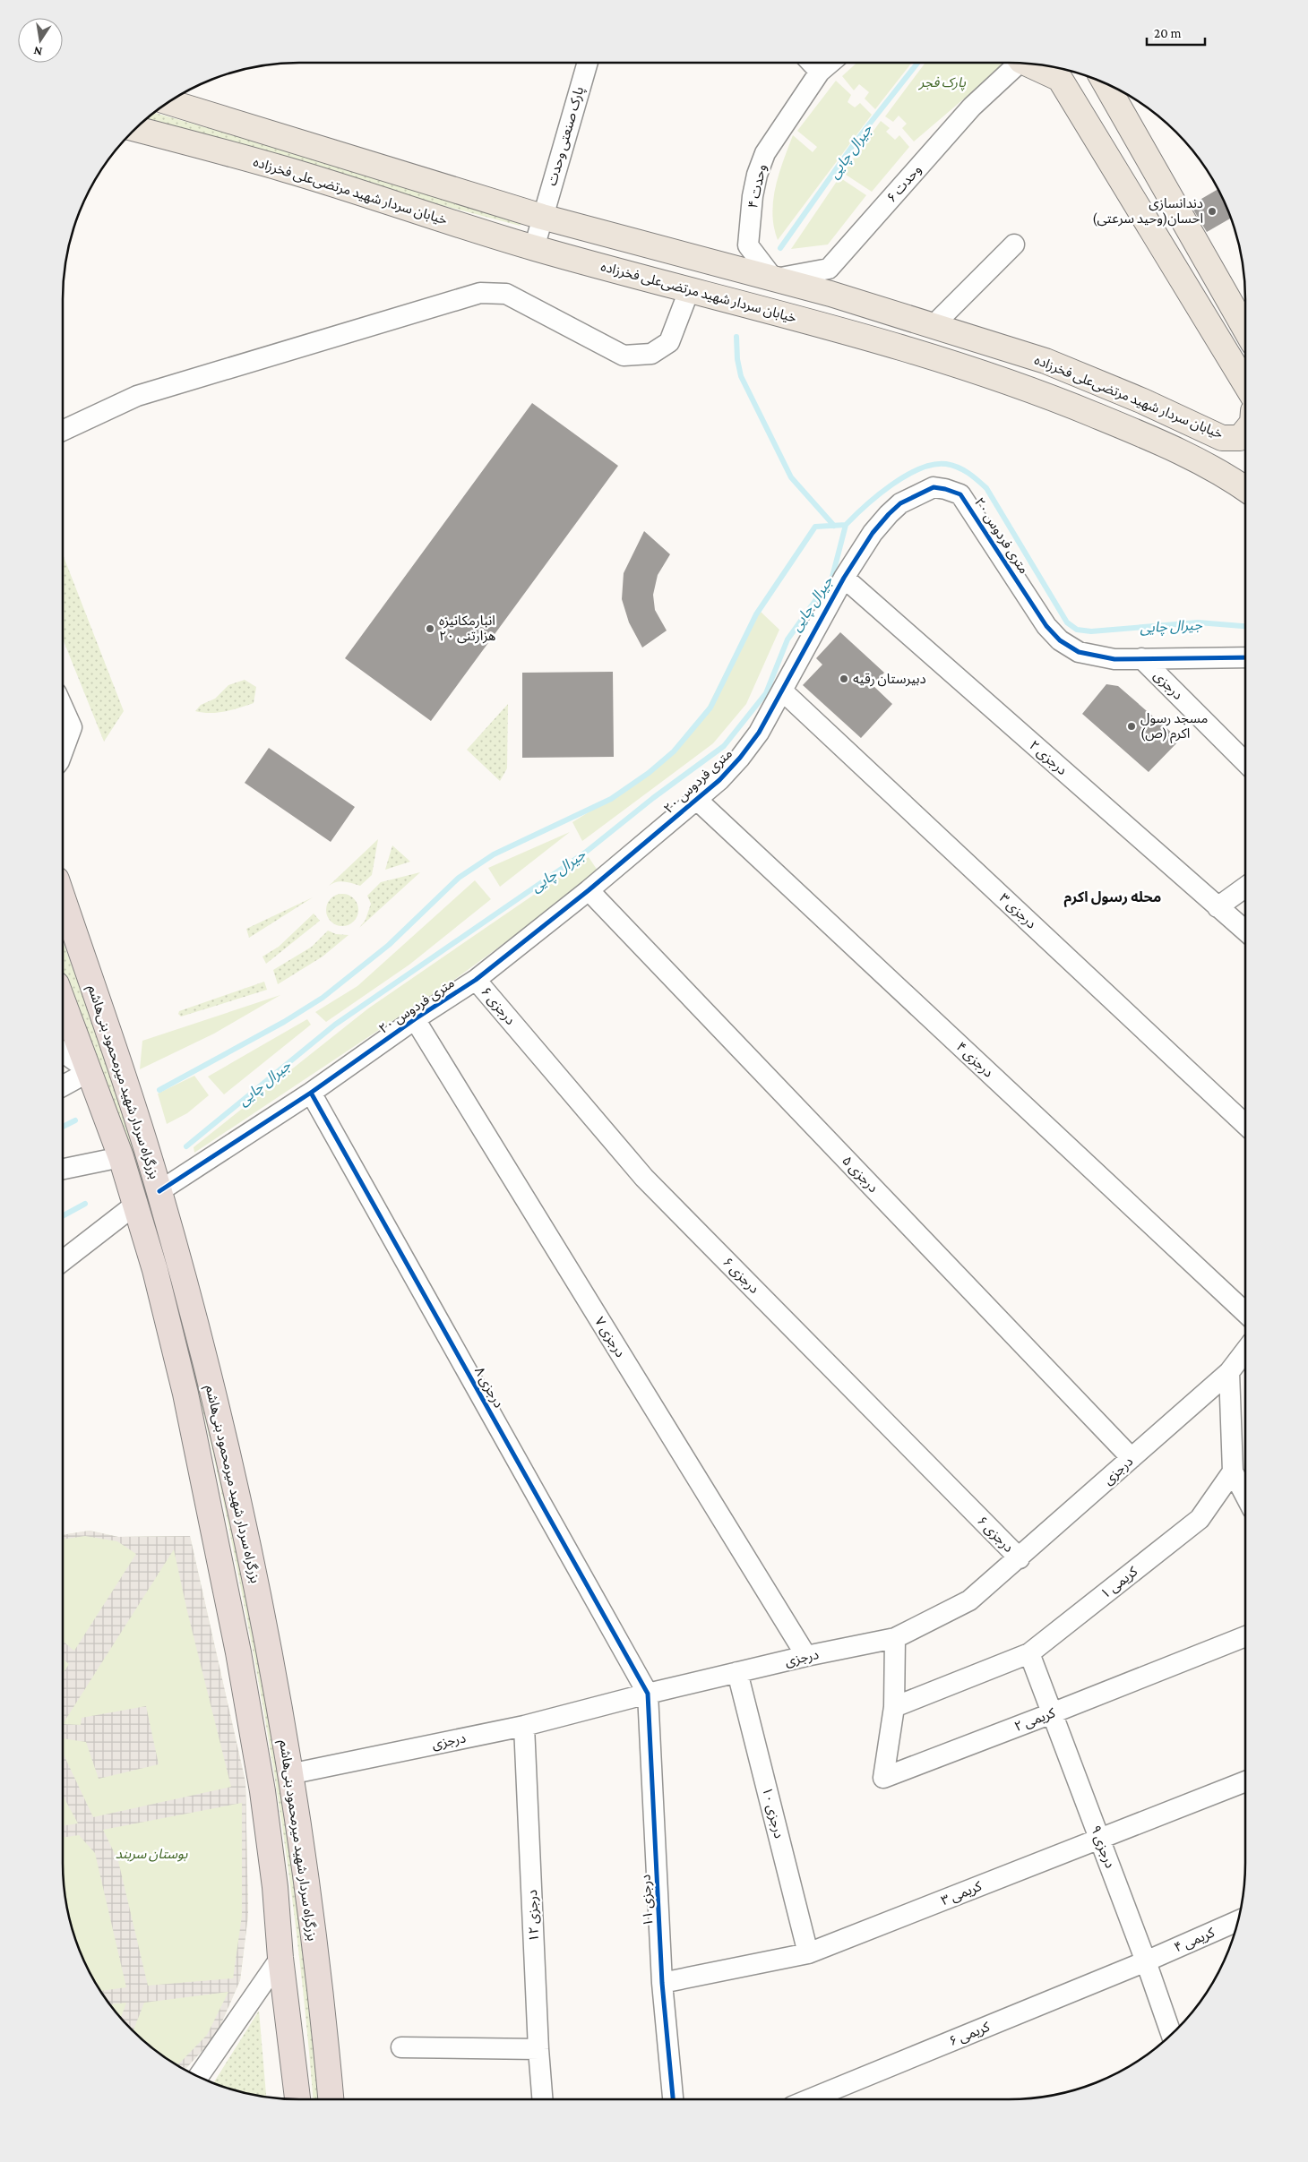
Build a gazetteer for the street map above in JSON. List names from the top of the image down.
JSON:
{
  "streets": {
    "highway": ["بزرگراه سردار شهید میرمحمود بنی‌هاشم"],
    "main road": ["خیابان سردار شهید مرتضی‌علی فخرزاده"],
    "street": [
      "پارک صنعتی وحدت",
      "وحدت ۶",
      "وحدت ۴",
      "۲۰ متری فردوس",
      "درجزی",
      "درجزی ۲",
      "درجزی ۳",
      "درجزی ۶",
      "درجزی ۴",
      "درجزی ۵",
      "درجزی ۷",
      "درجزی ۸",
      "کریمی ۱",
      "کریمی ۲",
      "درجزی ۱۰",
      "درجزی ۹",
      "کریمی ۳",
      "درجزی ۱۱",
      "درجزی ۱۲",
      "کریمی ۴",
      "کریمی ۶"
    ]
  },
  "crossings": [
    ["پارک صنعتی وحدت", "خیابان سردار شهید مرتضی‌علی فخرزاده"],
    ["وحدت ۶", "وحدت ۴"],
    ["وحدت ۶", "خیابان سردار شهید مرتضی‌علی فخرزاده"],
    ["وحدت ۴", "خیابان سردار شهید مرتضی‌علی فخرزاده"],
    ["۲۰ متری فردوس", "درجزی"],
    ["۲۰ متری فردوس", "درجزی ۲"],
    ["۲۰ متری فردوس", "درجزی ۳"],
    ["۲۰ متری فردوس", "درجزی ۶"],
    ["۲۰ متری فردوس", "درجزی ۴"],
    ["۲۰ متری فردوس", "بزرگراه سردار شهید میرمحمود بنی‌هاشم"],
    ["۲۰ متری فردوس", "درجزی ۵"],
    ["۲۰ متری فردوس", "درجزی ۷"],
    ["۲۰ متری فردوس", "درجزی ۸"],
    ["درجزی", "درجزی ۶"],
    ["درجزی", "بزرگراه سردار شهید میرمحمود بنی‌هاشم"],
    ["درجزی", "درجزی ۵"],
    ["درجزی", "درجزی ۷"],
    ["درجزی", "درجزی ۸"],
    ["درجزی", "درجزی ۱۰"],
    ["درجزی", "درجزی ۱۱"],
    ["درجزی", "درجزی ۱۲"],
    ["درجزی ۸", "درجزی ۱۱"],
    ["کریمی ۱", "کریمی ۲"],
    ["کریمی ۱", "درجزی ۹"],
    ["کریمی ۲", "درجزی ۹"],
    ["درجزی ۱۰", "کریمی ۳"],
    ["درجزی ۹", "کریمی ۳"],
    ["درجزی ۹", "کریمی ۴"],
    ["درجزی ۹", "کریمی ۶"],
    ["کریمی ۳", "درجزی ۱۱"],
    ["کریمی ۴", "کریمی ۶"]
  ],
  "districts": ["محله رسول اکرم"],
  "water": ["جیرال چایی"],
  "parks": ["پارک فجر", "بوستان سربند"],
  "places": [
    "دندانسازی احسان(وحید سرعتی)",
    "انبارمکانیزه ۲۰ هزارتنی",
    "دبیرستان رقیه",
    "مسجد رسول اکرم (ص)"
  ],
  "scale_bar": "20 m",
  "north": "bottom"
}
